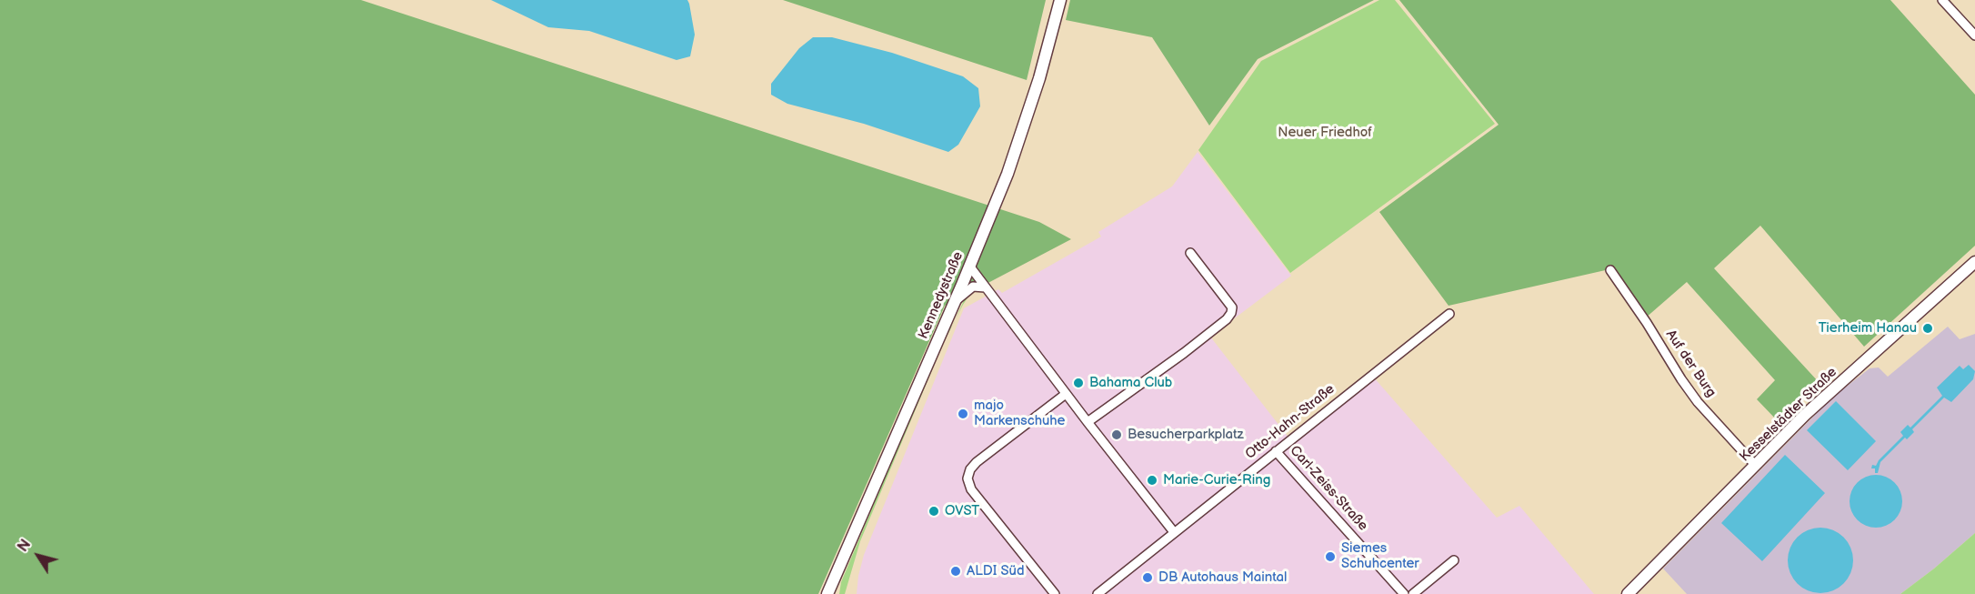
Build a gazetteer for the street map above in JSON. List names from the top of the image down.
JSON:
{
  "streets": {
    "main road": ["Kennedystraße", "Kesselstädter Straße"],
    "street": ["Auf der Burg", "Otto-Hahn-Straße", "Carl-Zeiss-Straße"]
  },
  "crossings": [
    ["Auf der Burg", "Kesselstädter Straße"],
    ["Otto-Hahn-Straße", "Carl-Zeiss-Straße"]
  ],
  "parks": ["Neuer Friedhof"],
  "places": [
    "Tierheim Hanau",
    "Bahama Club",
    "majo Markenschuhe",
    "Besucherparkplatz",
    "Marie-Curie-Ring",
    "OVST",
    "Siemes Schuhcenter",
    "ALDI Süd",
    "DB Autohaus Maintal"
  ],
  "north": "top left"
}
